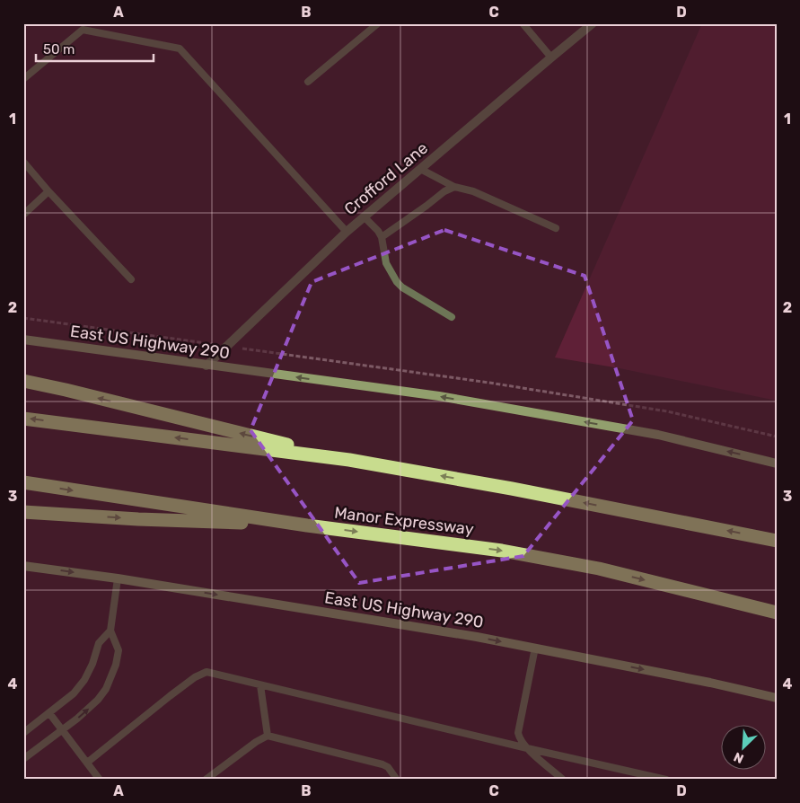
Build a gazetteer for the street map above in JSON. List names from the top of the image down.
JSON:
{
  "streets": {
    "highway": ["Manor Expressway"],
    "main road": ["East US Highway 290"],
    "street": ["Crofford Lane"]
  },
  "crossings": [
    ["Crofford Lane", "East US Highway 290"]
  ],
  "scale_bar": "50 m",
  "north": "bottom left",
  "grid": {
    "columns": [
      "A",
      "B",
      "C",
      "D"
    ],
    "rows": [
      "1",
      "2",
      "3",
      "4"
    ]
  }
}
